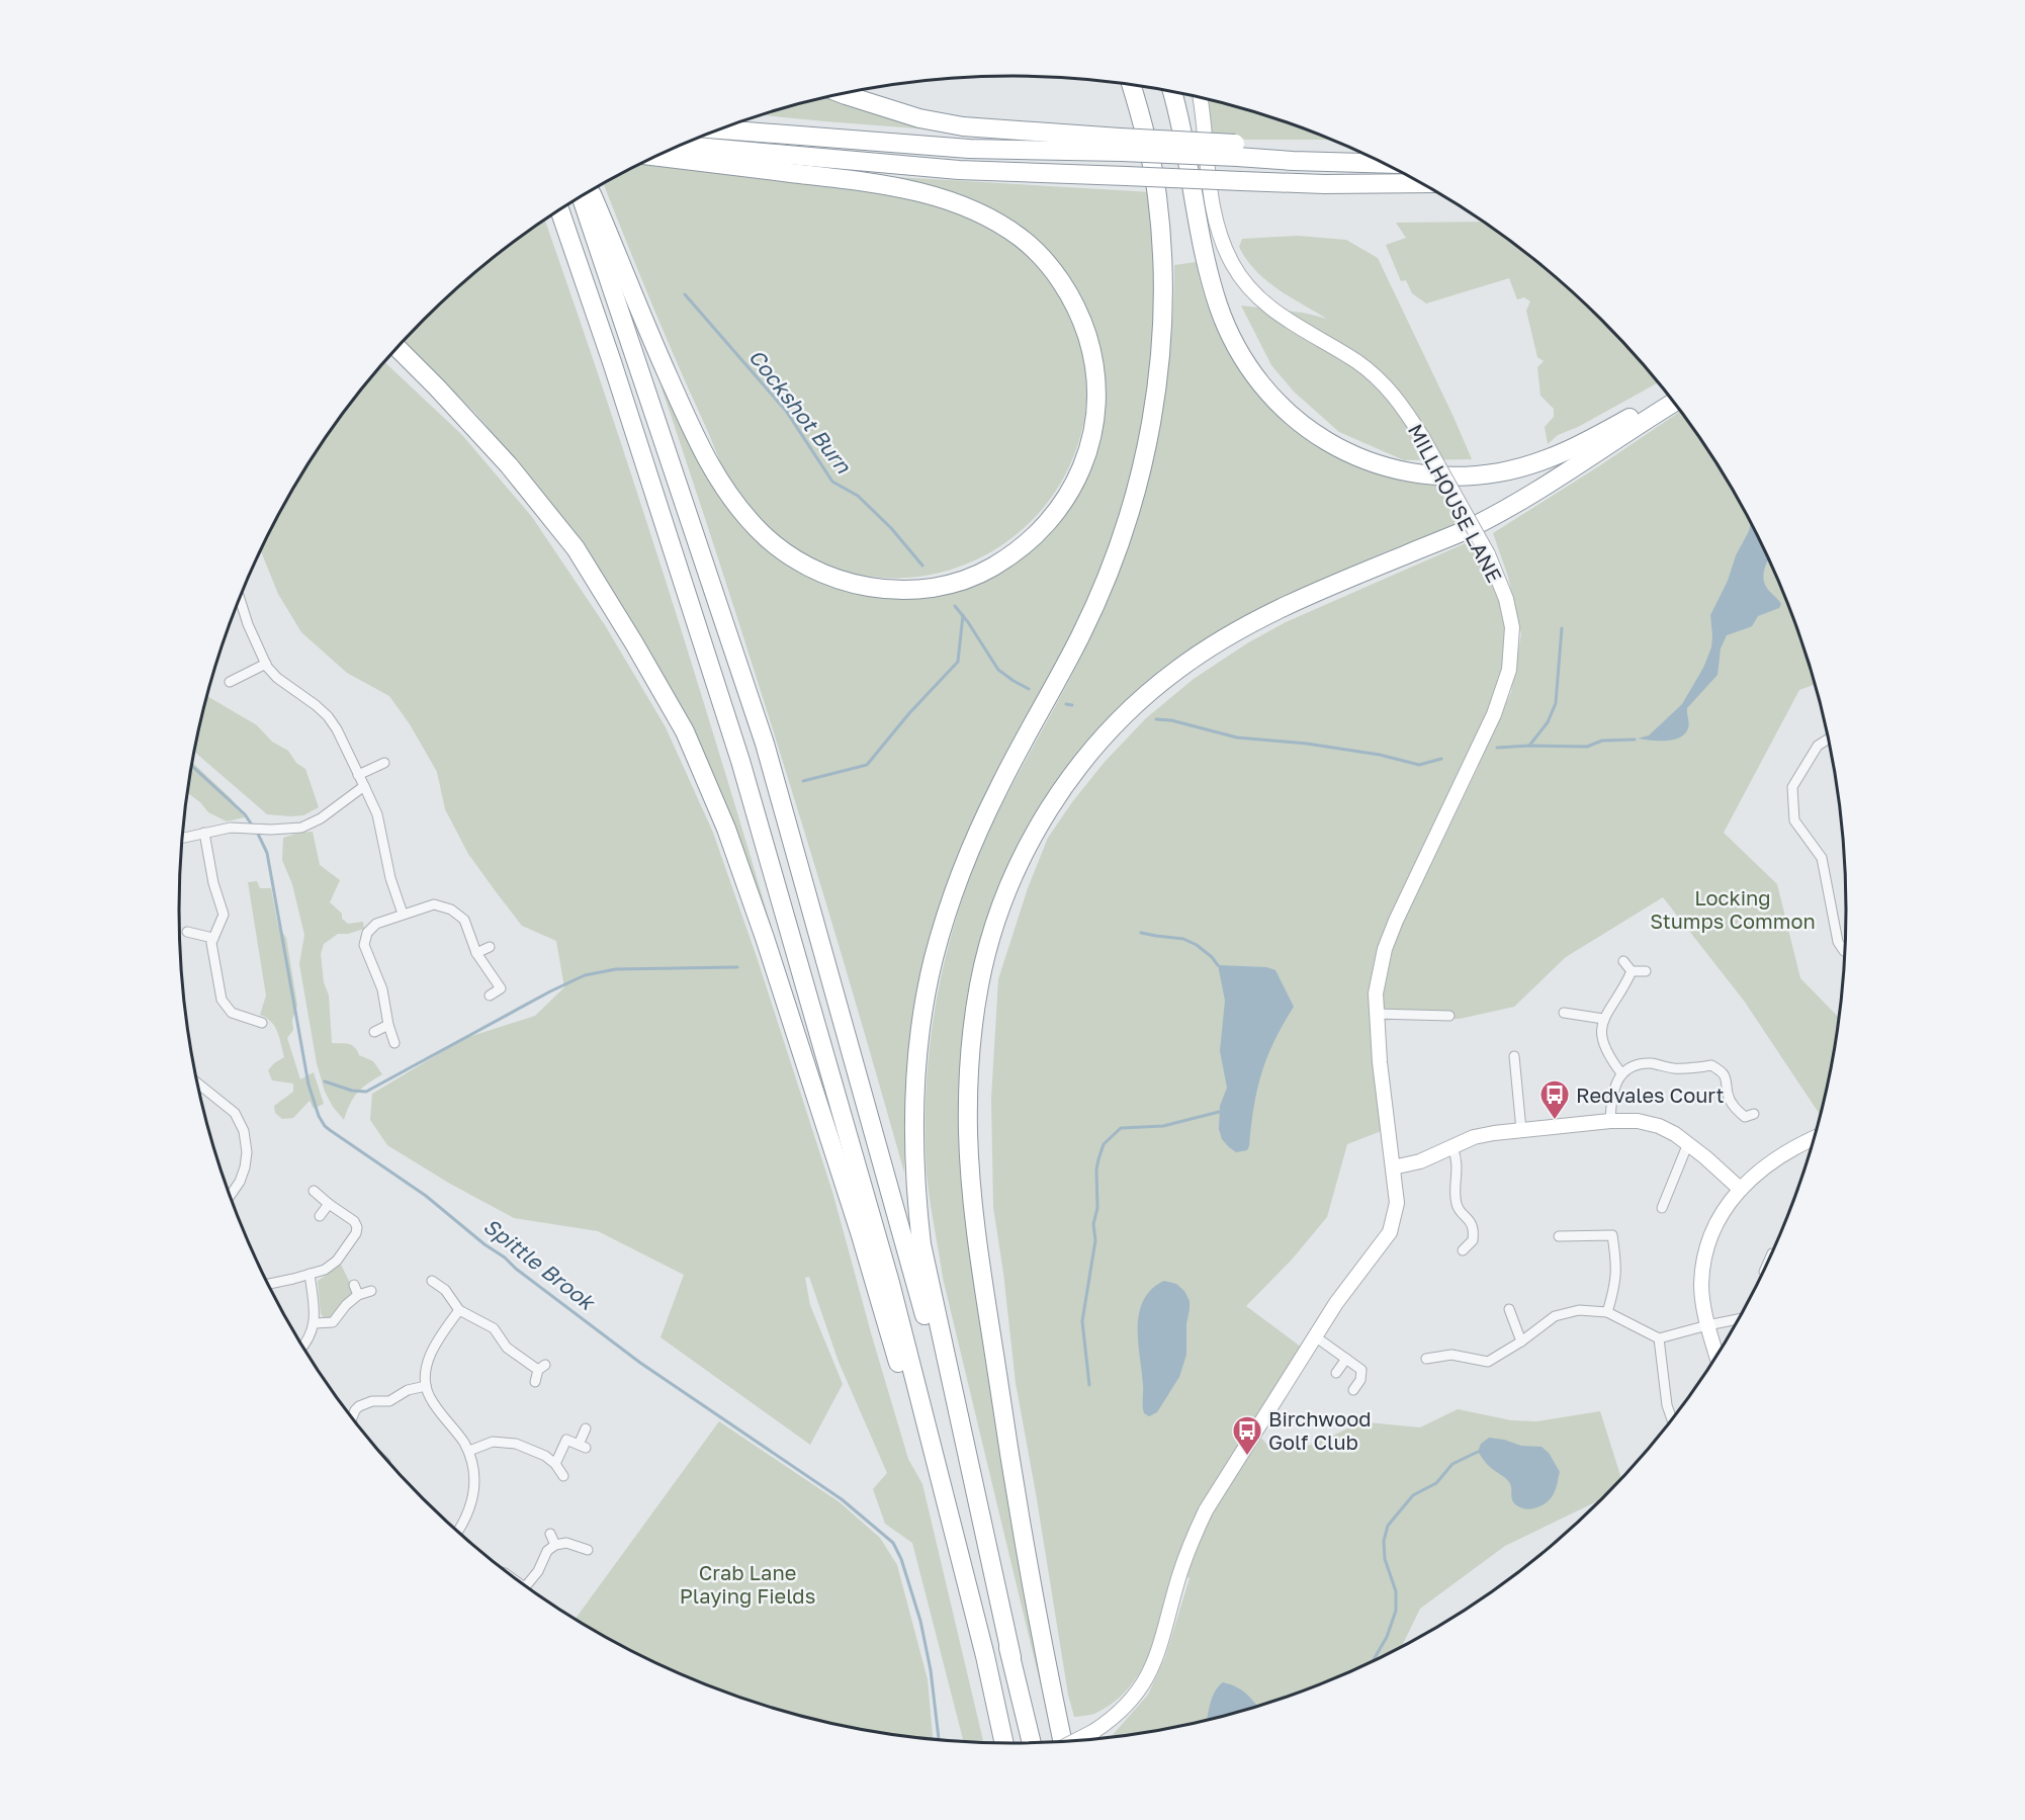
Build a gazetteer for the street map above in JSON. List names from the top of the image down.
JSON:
{
  "streets": {
    "street": ["MILLHOUSE LANE"]
  },
  "water": ["Cockshot Burn", "Spittle Brook"],
  "parks": ["Locking Stumps Common", "Crab Lane Playing Fields"],
  "places": {
    "bus stop": ["Redvales Court", "Birchwood Golf Club"]
  }
}
